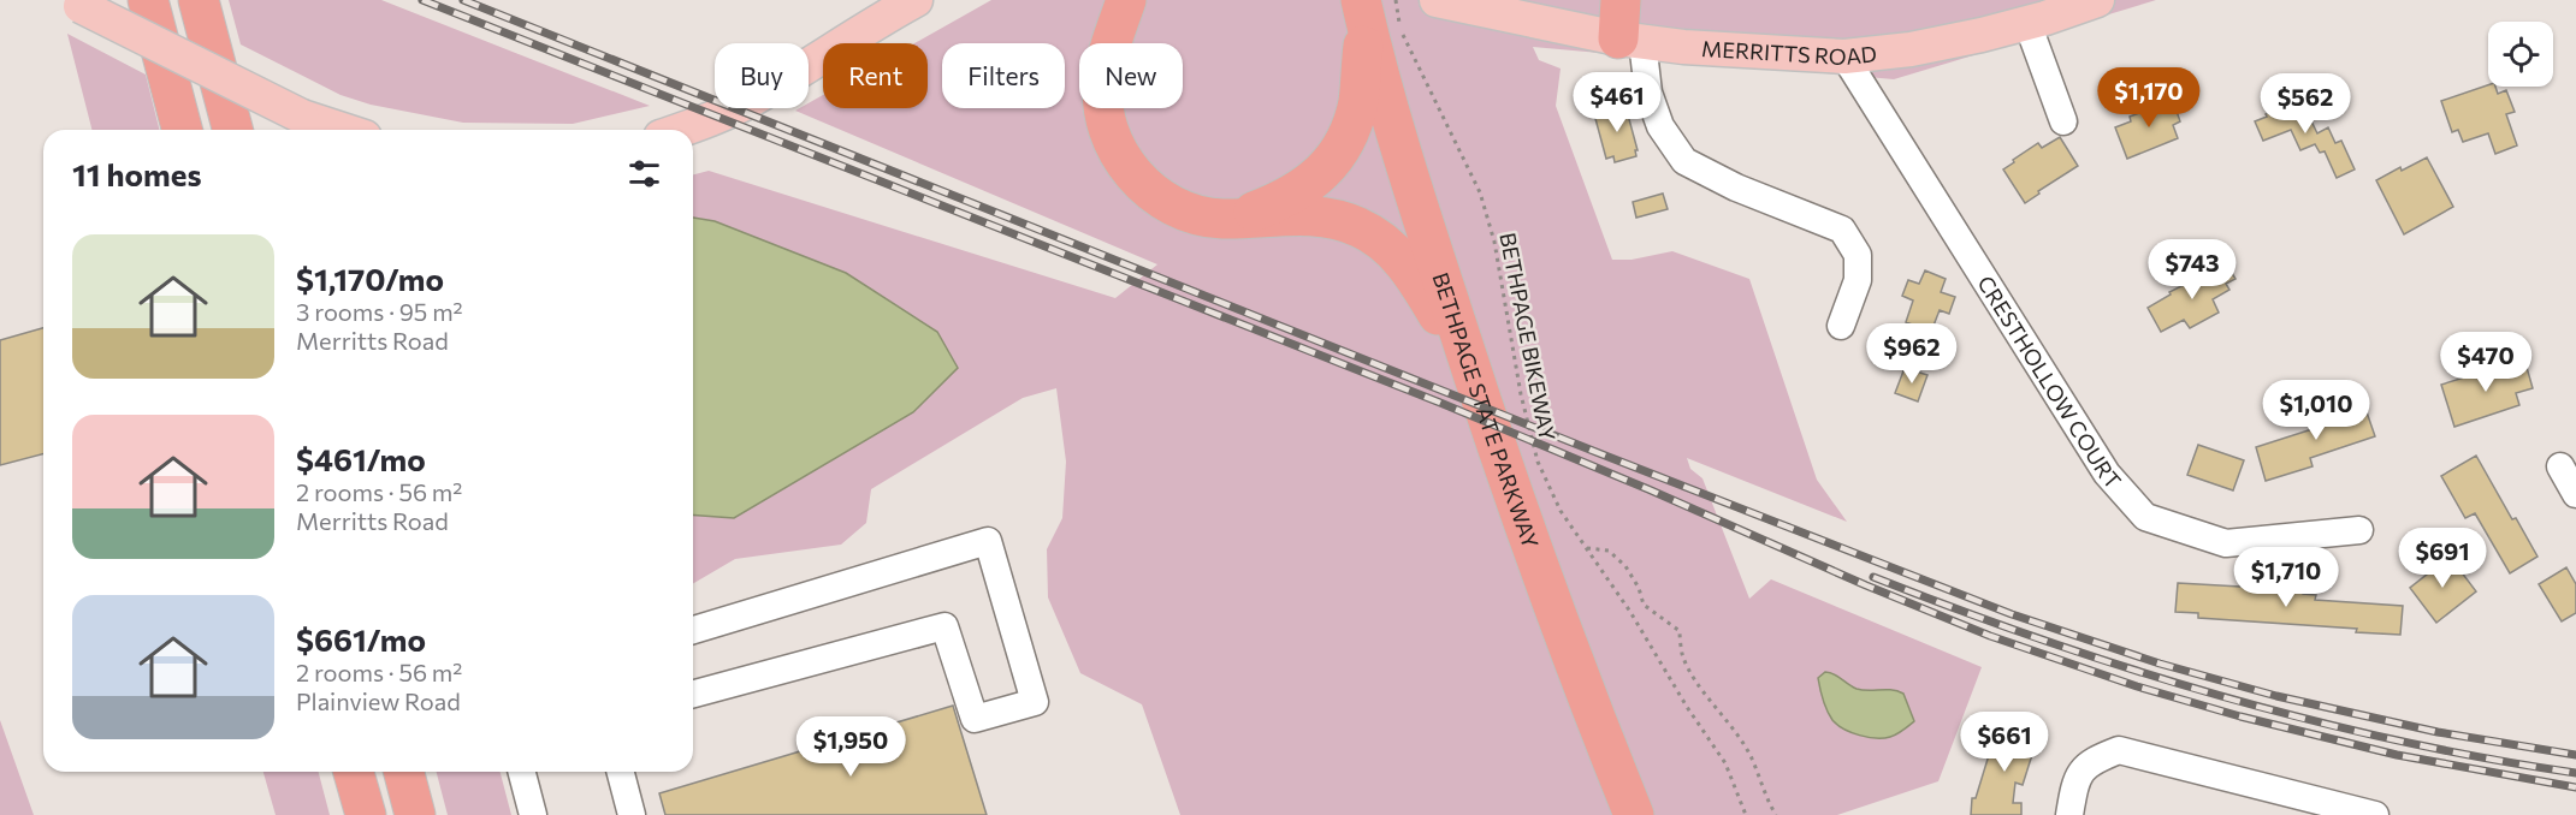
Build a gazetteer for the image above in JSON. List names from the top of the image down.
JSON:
{
  "streets": {
    "highway": ["BETHPAGE STATE PARKWAY"],
    "main road": ["MERRITTS ROAD"],
    "street": ["CRESTHOLLOW COURT"],
    "path": ["BETHPAGE BIKEWAY"]
  },
  "crossings": [
    ["MERRITTS ROAD", "CRESTHOLLOW COURT"],
    ["BETHPAGE BIKEWAY", "BETHPAGE STATE PARKWAY"]
  ],
  "page": {
    "chip": [
      "Buy",
      "Rent",
      "Filters",
      "New"
    ],
    "price": [
      "$1,170",
      "$461",
      "$562",
      "$743",
      "$962",
      "$470",
      "$1,010",
      "$691",
      "$1,710",
      "$661",
      "$1,950"
    ],
    "heading": "11 homes",
    "list": [
      {
        "name": "$1,170/mo",
        "note": "3 rooms · 95 m² · Merritts Road"
      },
      {
        "name": "$461/mo",
        "note": "2 rooms · 56 m² · Merritts Road"
      },
      {
        "name": "$661/mo",
        "note": "2 rooms · 56 m² · Plainview Road"
      }
    ]
  }
}
